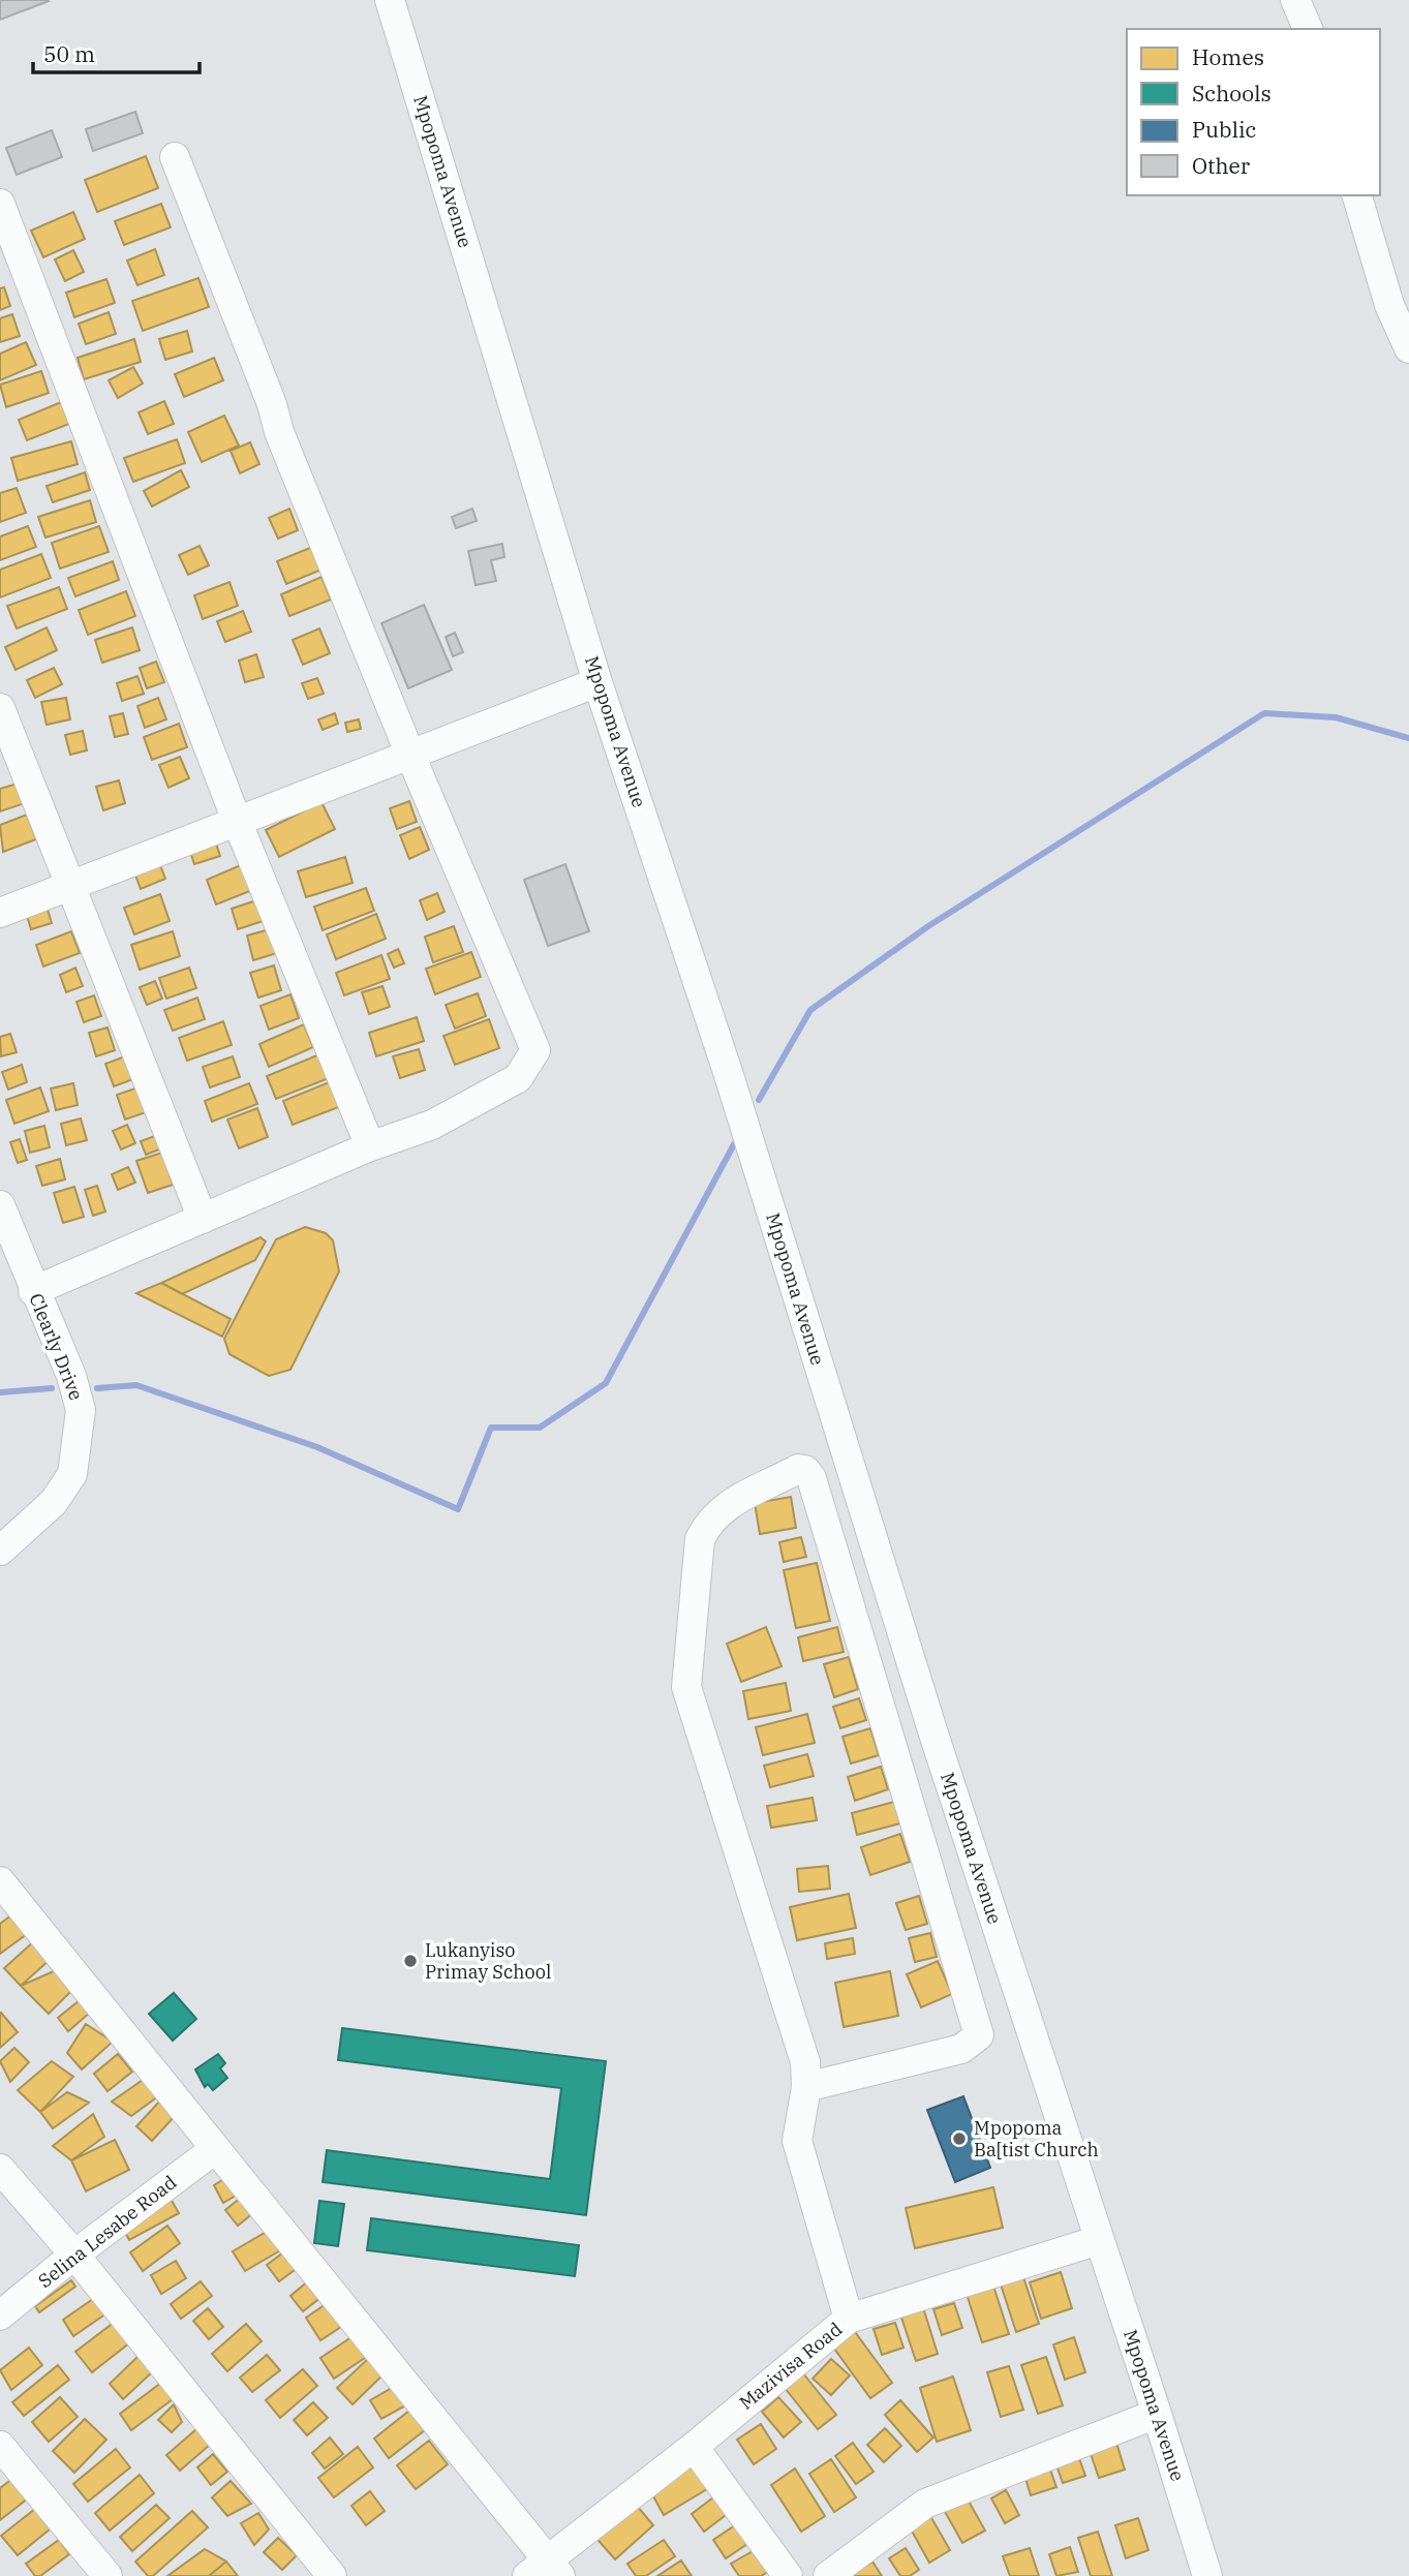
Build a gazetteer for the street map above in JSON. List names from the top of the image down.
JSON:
{
  "streets": {
    "street": [
      "Mpopoma Avenue",
      "Clearly Drive",
      "Selina Lesabe Road",
      "Mazivisa Road"
    ]
  },
  "crossings": [
    ["Mpopoma Avenue", "Mazivisa Road"]
  ],
  "places": ["Lukanyiso Primay School", "Mpopoma Ba[tist Church"],
  "legend": [
    "Homes",
    "Schools",
    "Public",
    "Other"
  ],
  "scale_bar": "50 m"
}
